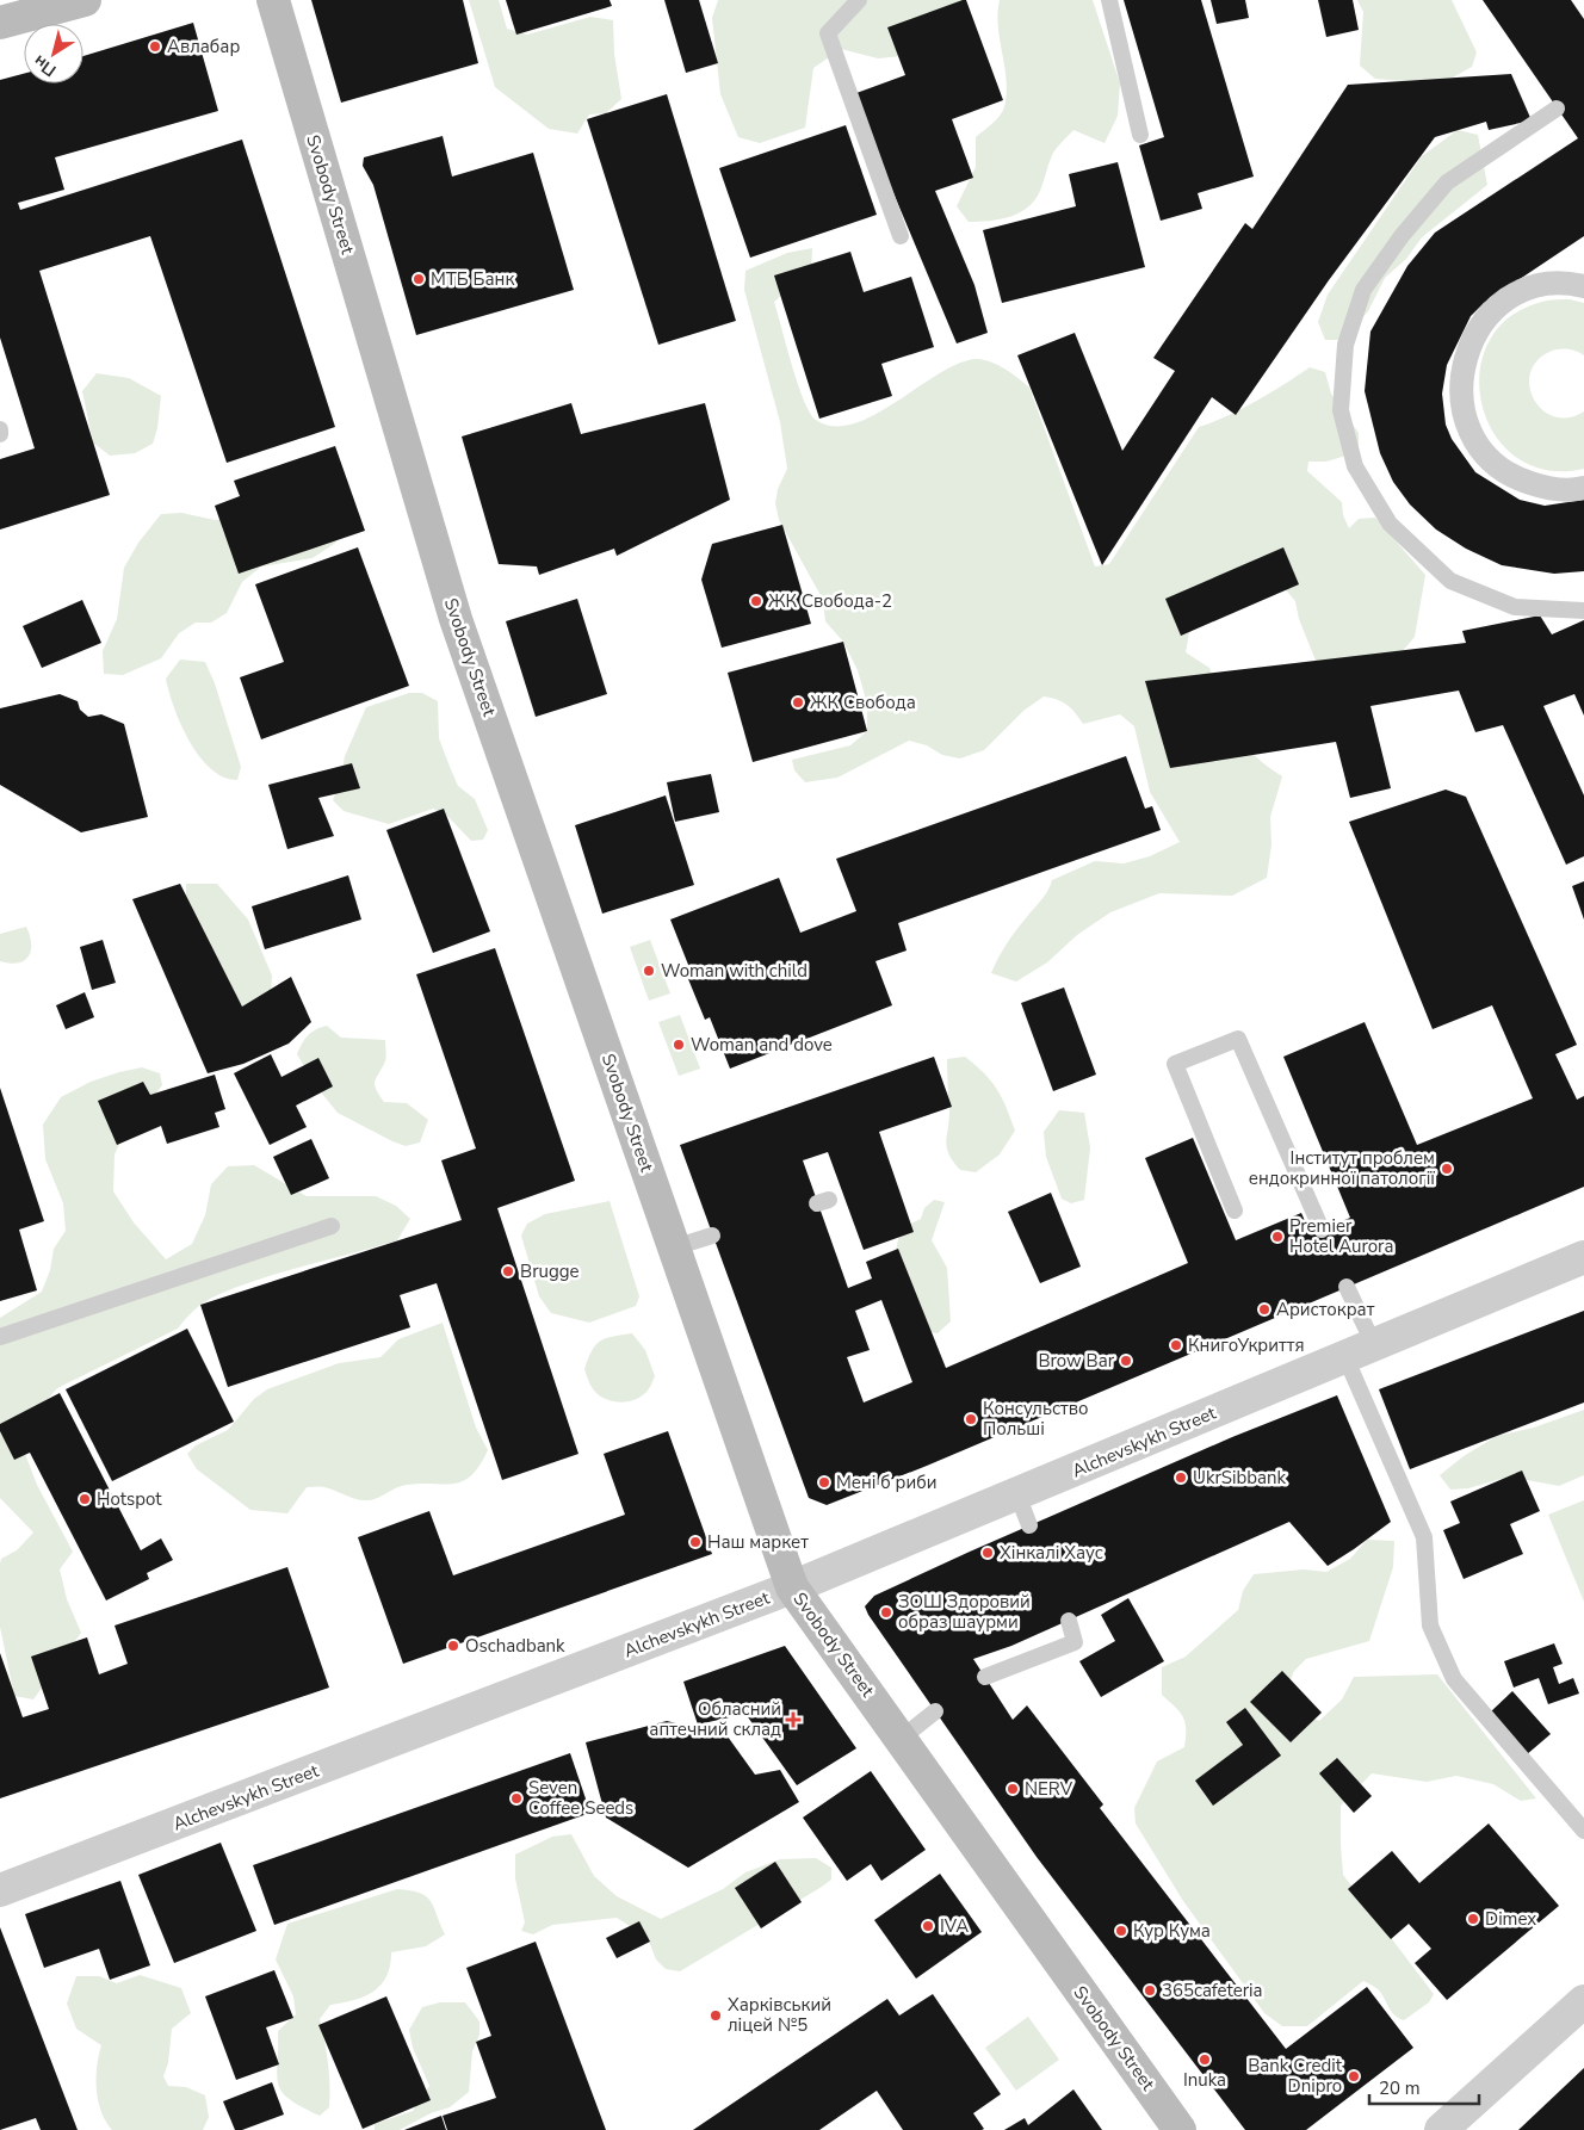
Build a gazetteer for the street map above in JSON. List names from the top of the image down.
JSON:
{
  "streets": {
    "main road": ["Svobody Street"],
    "street": ["Alchevskykh Street"]
  },
  "crossings": [
    ["Svobody Street", "Alchevskykh Street"]
  ],
  "places": {
    "other": [
      "Авлабар",
      "МТБ Банк",
      "ЖК Свобода-2",
      "ЖК Свобода",
      "Woman with child",
      "Woman and dove",
      "Інститут проблем ендокринної патології",
      "Premier Hotel Aurora",
      "Brugge",
      "Аристократ",
      "КнигоУкриття",
      "Brow Bar",
      "Консульство Польші",
      "UkrSibbank",
      "Мені б риби",
      "Hotspot",
      "Наш маркет",
      "Хінкалі Хаус",
      "ЗОШ Здоровий образ шаурми",
      "Oschadbank",
      "NERV",
      "Seven Coffee Seeds",
      "Dimex",
      "IVA",
      "Кур Кума",
      "365cafeteria",
      "Харківський ліцей №5",
      "Inuka",
      "Bank Credit Dnipro"
    ],
    "health": ["Обласний аптечний склад"]
  },
  "scale_bar": "20 m",
  "north": "bottom left"
}
